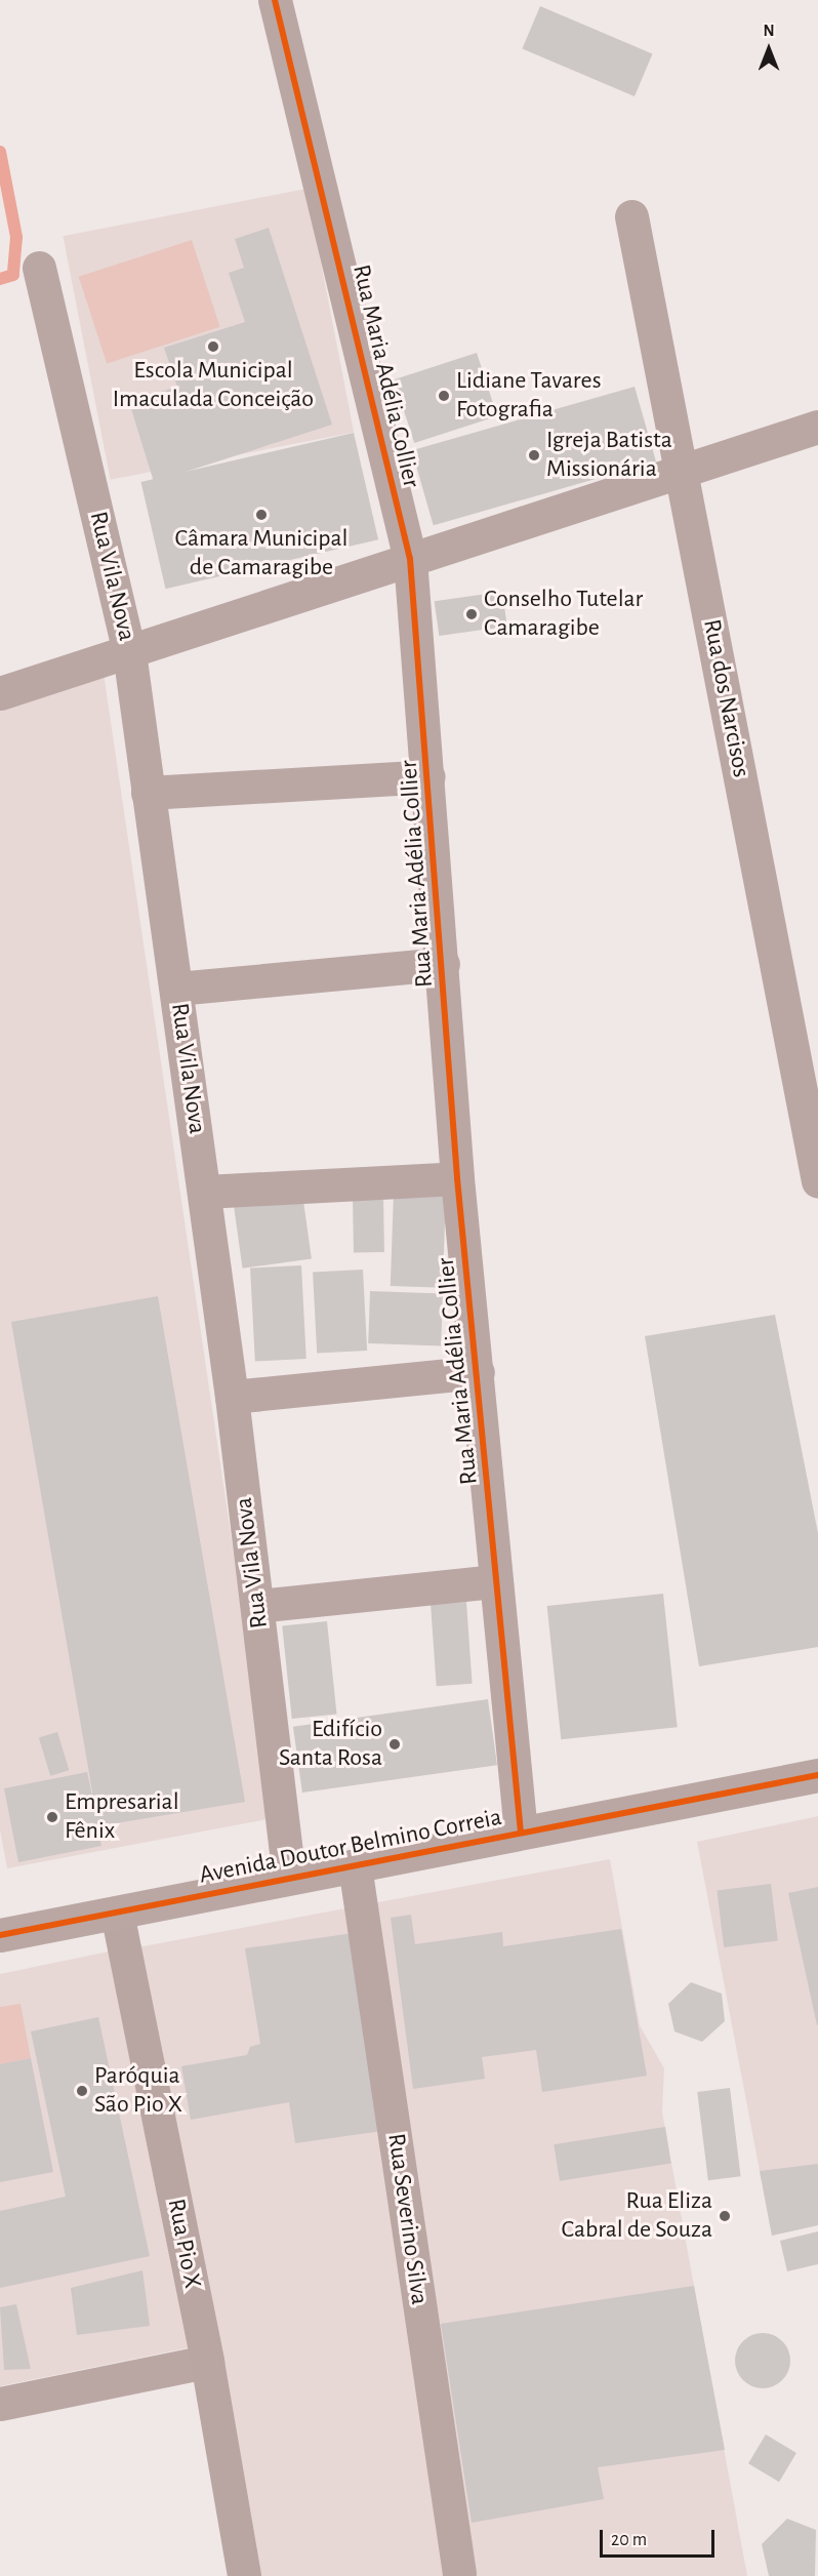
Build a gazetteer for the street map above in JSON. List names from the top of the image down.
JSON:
{
  "streets": {
    "main road": ["Avenida Doutor Belmino Correia"],
    "street": [
      "Rua Maria Adélia Collier",
      "Rua Vila Nova",
      "Rua dos Narcisos",
      "Rua Severino Silva",
      "Rua Pio X"
    ]
  },
  "crossings": [
    ["Rua Maria Adélia Collier", "Avenida Doutor Belmino Correia"],
    ["Rua Vila Nova", "Avenida Doutor Belmino Correia"],
    ["Avenida Doutor Belmino Correia", "Rua Severino Silva"],
    ["Avenida Doutor Belmino Correia", "Rua Pio X"]
  ],
  "places": [
    "Escola Municipal Imaculada Conceição",
    "Lidiane Tavares Fotografia",
    "Igreja Batista Missionária",
    "Câmara Municipal de Camaragibe",
    "Conselho Tutelar Camaragibe",
    "Edifício Santa Rosa",
    "Empresarial Fênix",
    "Paróquia São Pio X",
    "Rua Eliza Cabral de Souza"
  ],
  "scale_bar": "20 m",
  "north": "top"
}
